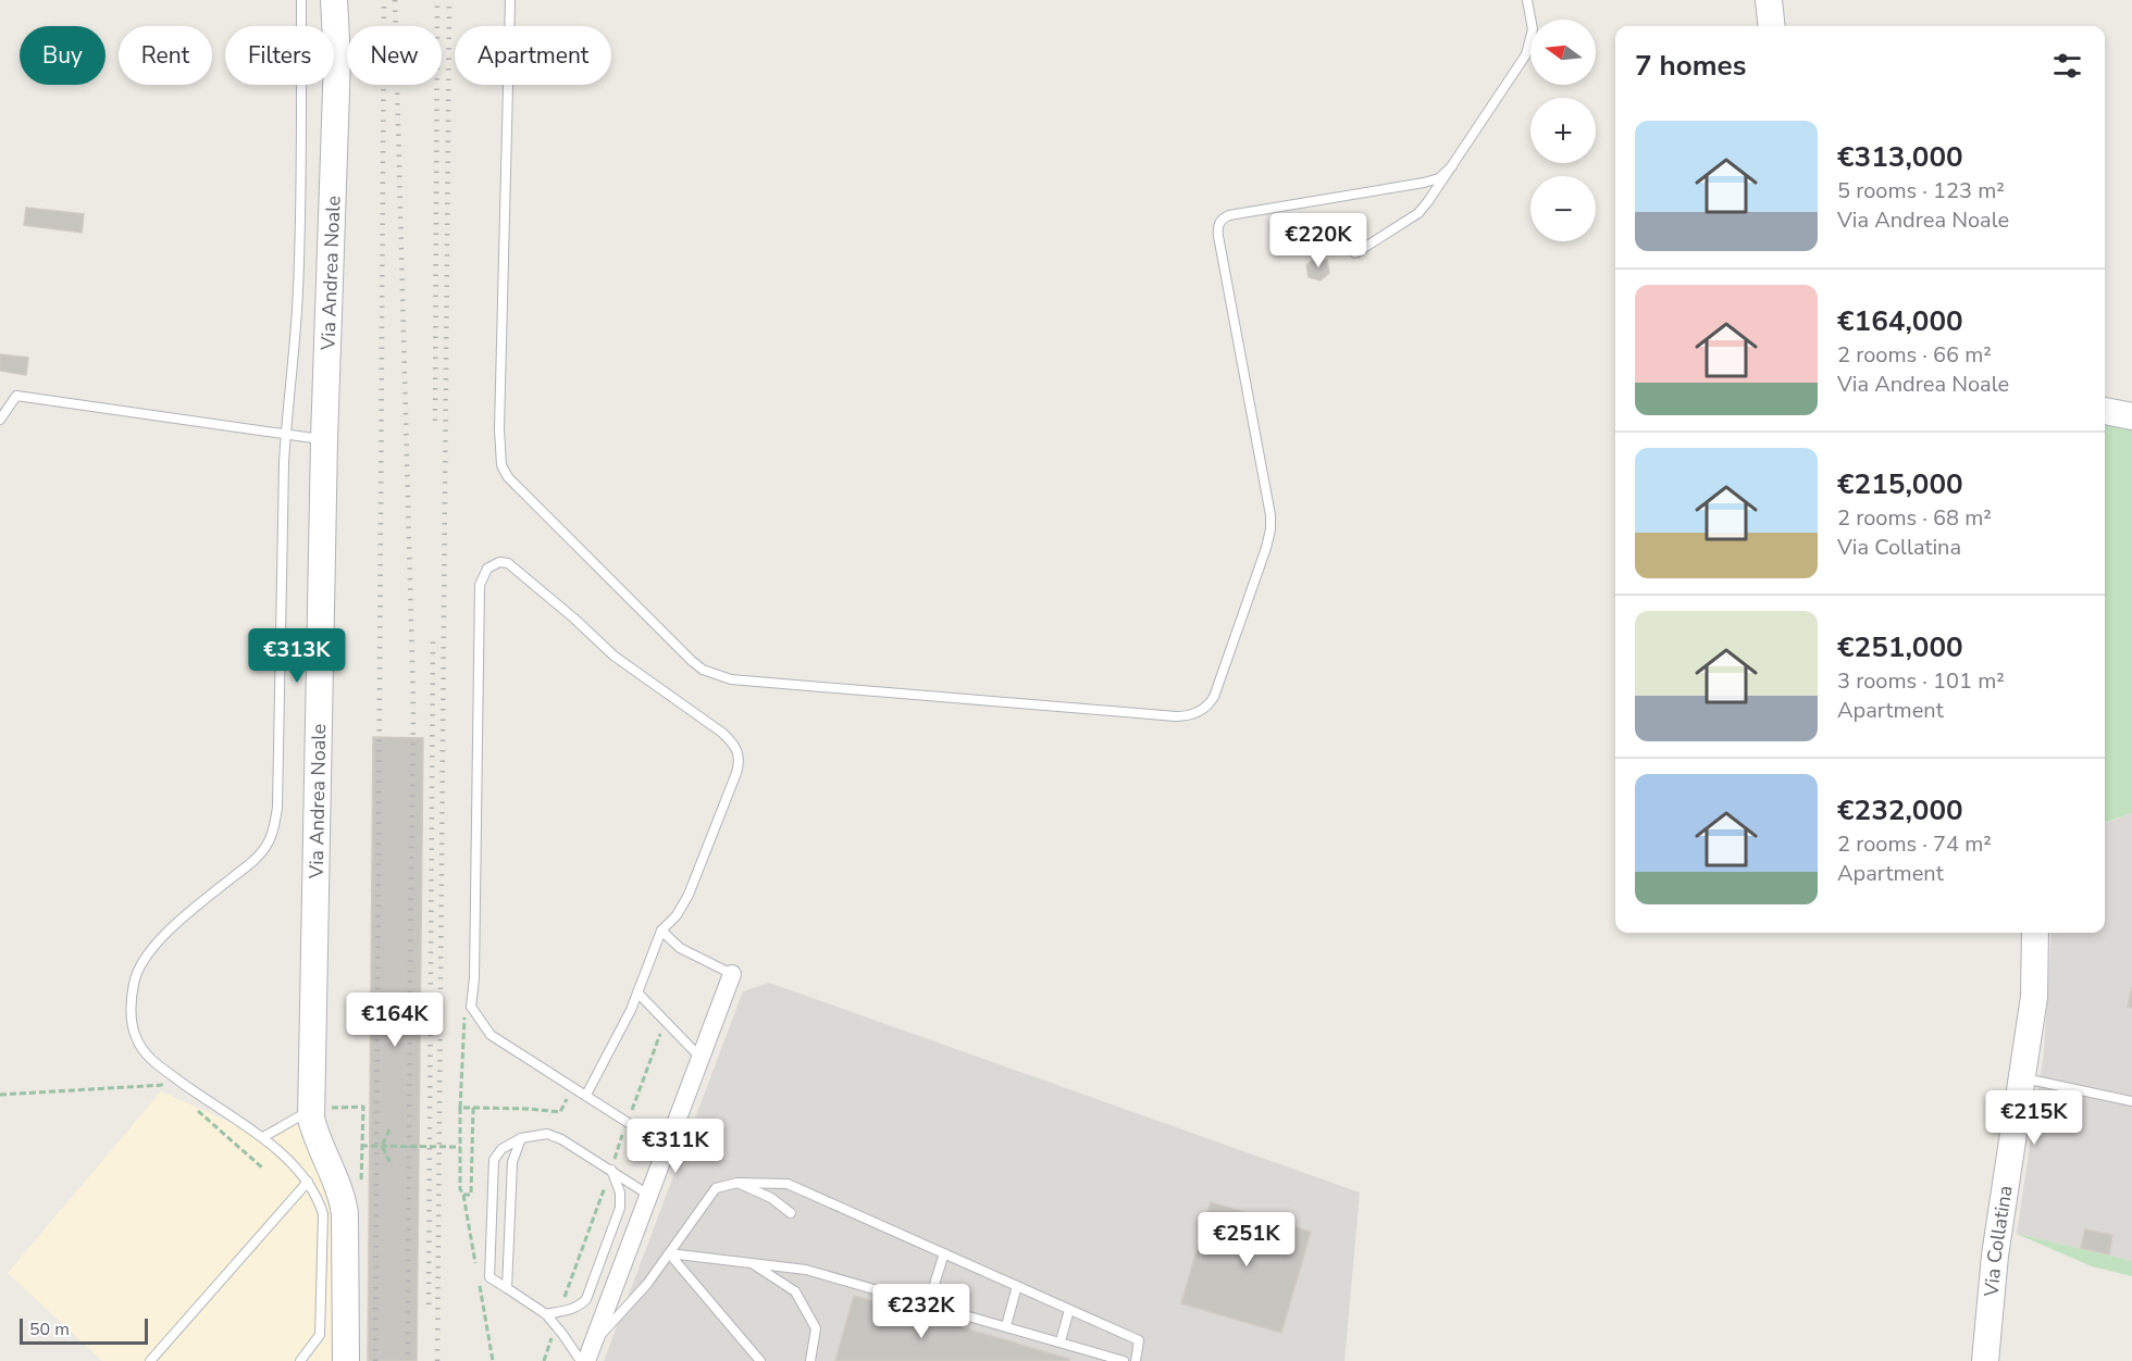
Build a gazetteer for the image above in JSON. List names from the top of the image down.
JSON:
{
  "streets": {
    "street": ["Via Andrea Noale", "Via Collatina"]
  },
  "scale_bar": "50 m",
  "north": "left",
  "page": {
    "map_buttons": ["+", "−"],
    "chip": [
      "Buy",
      "Rent",
      "Filters",
      "New",
      "Apartment"
    ],
    "heading": "7 homes",
    "list": [
      {
        "name": "€313,000",
        "note": "5 rooms · 123 m² · Via Andrea Noale"
      },
      {
        "name": "€164,000",
        "note": "2 rooms · 66 m² · Via Andrea Noale"
      },
      {
        "name": "€215,000",
        "note": "2 rooms · 68 m² · Via Collatina"
      },
      {
        "name": "€251,000",
        "note": "3 rooms · 101 m² · Apartment"
      },
      {
        "name": "€232,000",
        "note": "2 rooms · 74 m² · Apartment"
      }
    ],
    "price": [
      "€220K",
      "€313K",
      "€164K",
      "€215K",
      "€311K",
      "€251K",
      "€232K"
    ],
    "scale": "50 m"
  }
}
